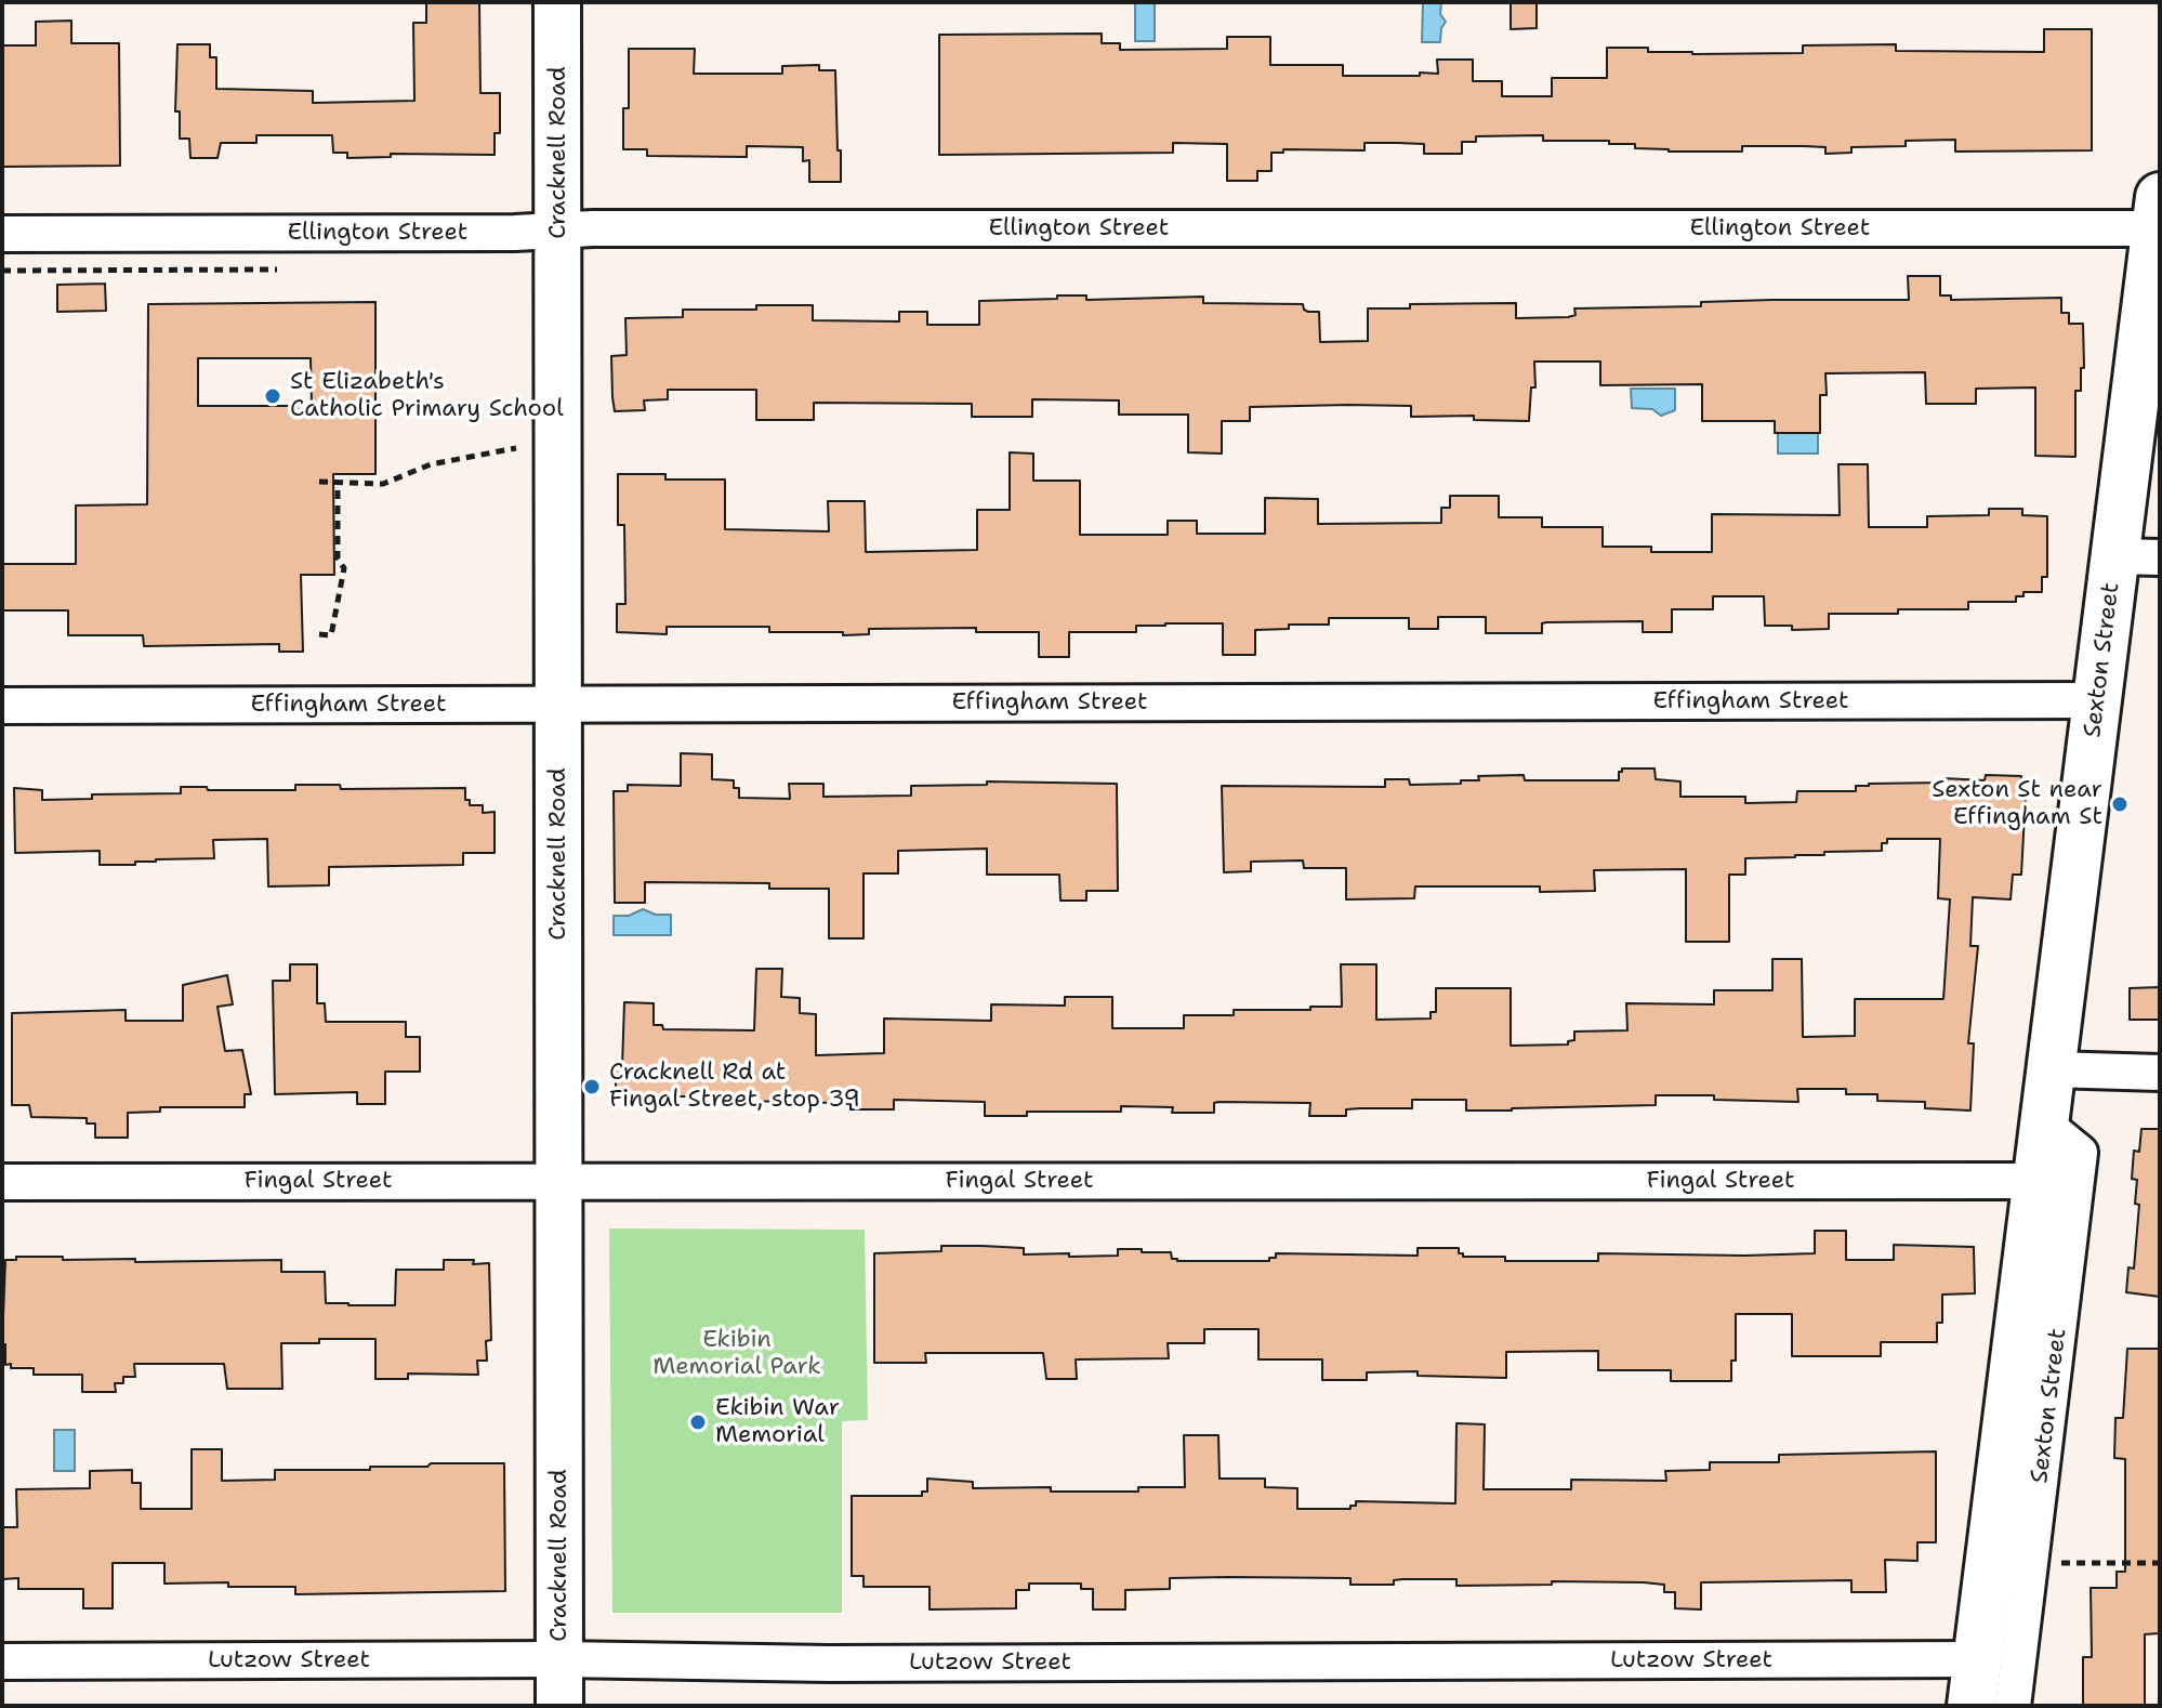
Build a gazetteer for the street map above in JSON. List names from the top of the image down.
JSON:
{
  "streets": {
    "main road": ["Sexton Street"],
    "street": [
      "Cracknell Road",
      "Ellington Street",
      "Effingham Street",
      "Fingal Street",
      "Lutzow Street"
    ]
  },
  "crossings": [
    ["Cracknell Road", "Ellington Street"],
    ["Cracknell Road", "Effingham Street"],
    ["Cracknell Road", "Fingal Street"],
    ["Cracknell Road", "Lutzow Street"],
    ["Ellington Street", "Sexton Street"],
    ["Sexton Street", "Effingham Street"],
    ["Sexton Street", "Fingal Street"],
    ["Sexton Street", "Lutzow Street"]
  ],
  "parks": ["Ekibin Memorial Park"],
  "places": [
    "St Elizabeth's Catholic Primary School",
    "Sexton St near Effingham St",
    "Cracknell Rd at Fingal Street, stop 39",
    "Ekibin War Memorial"
  ]
}
